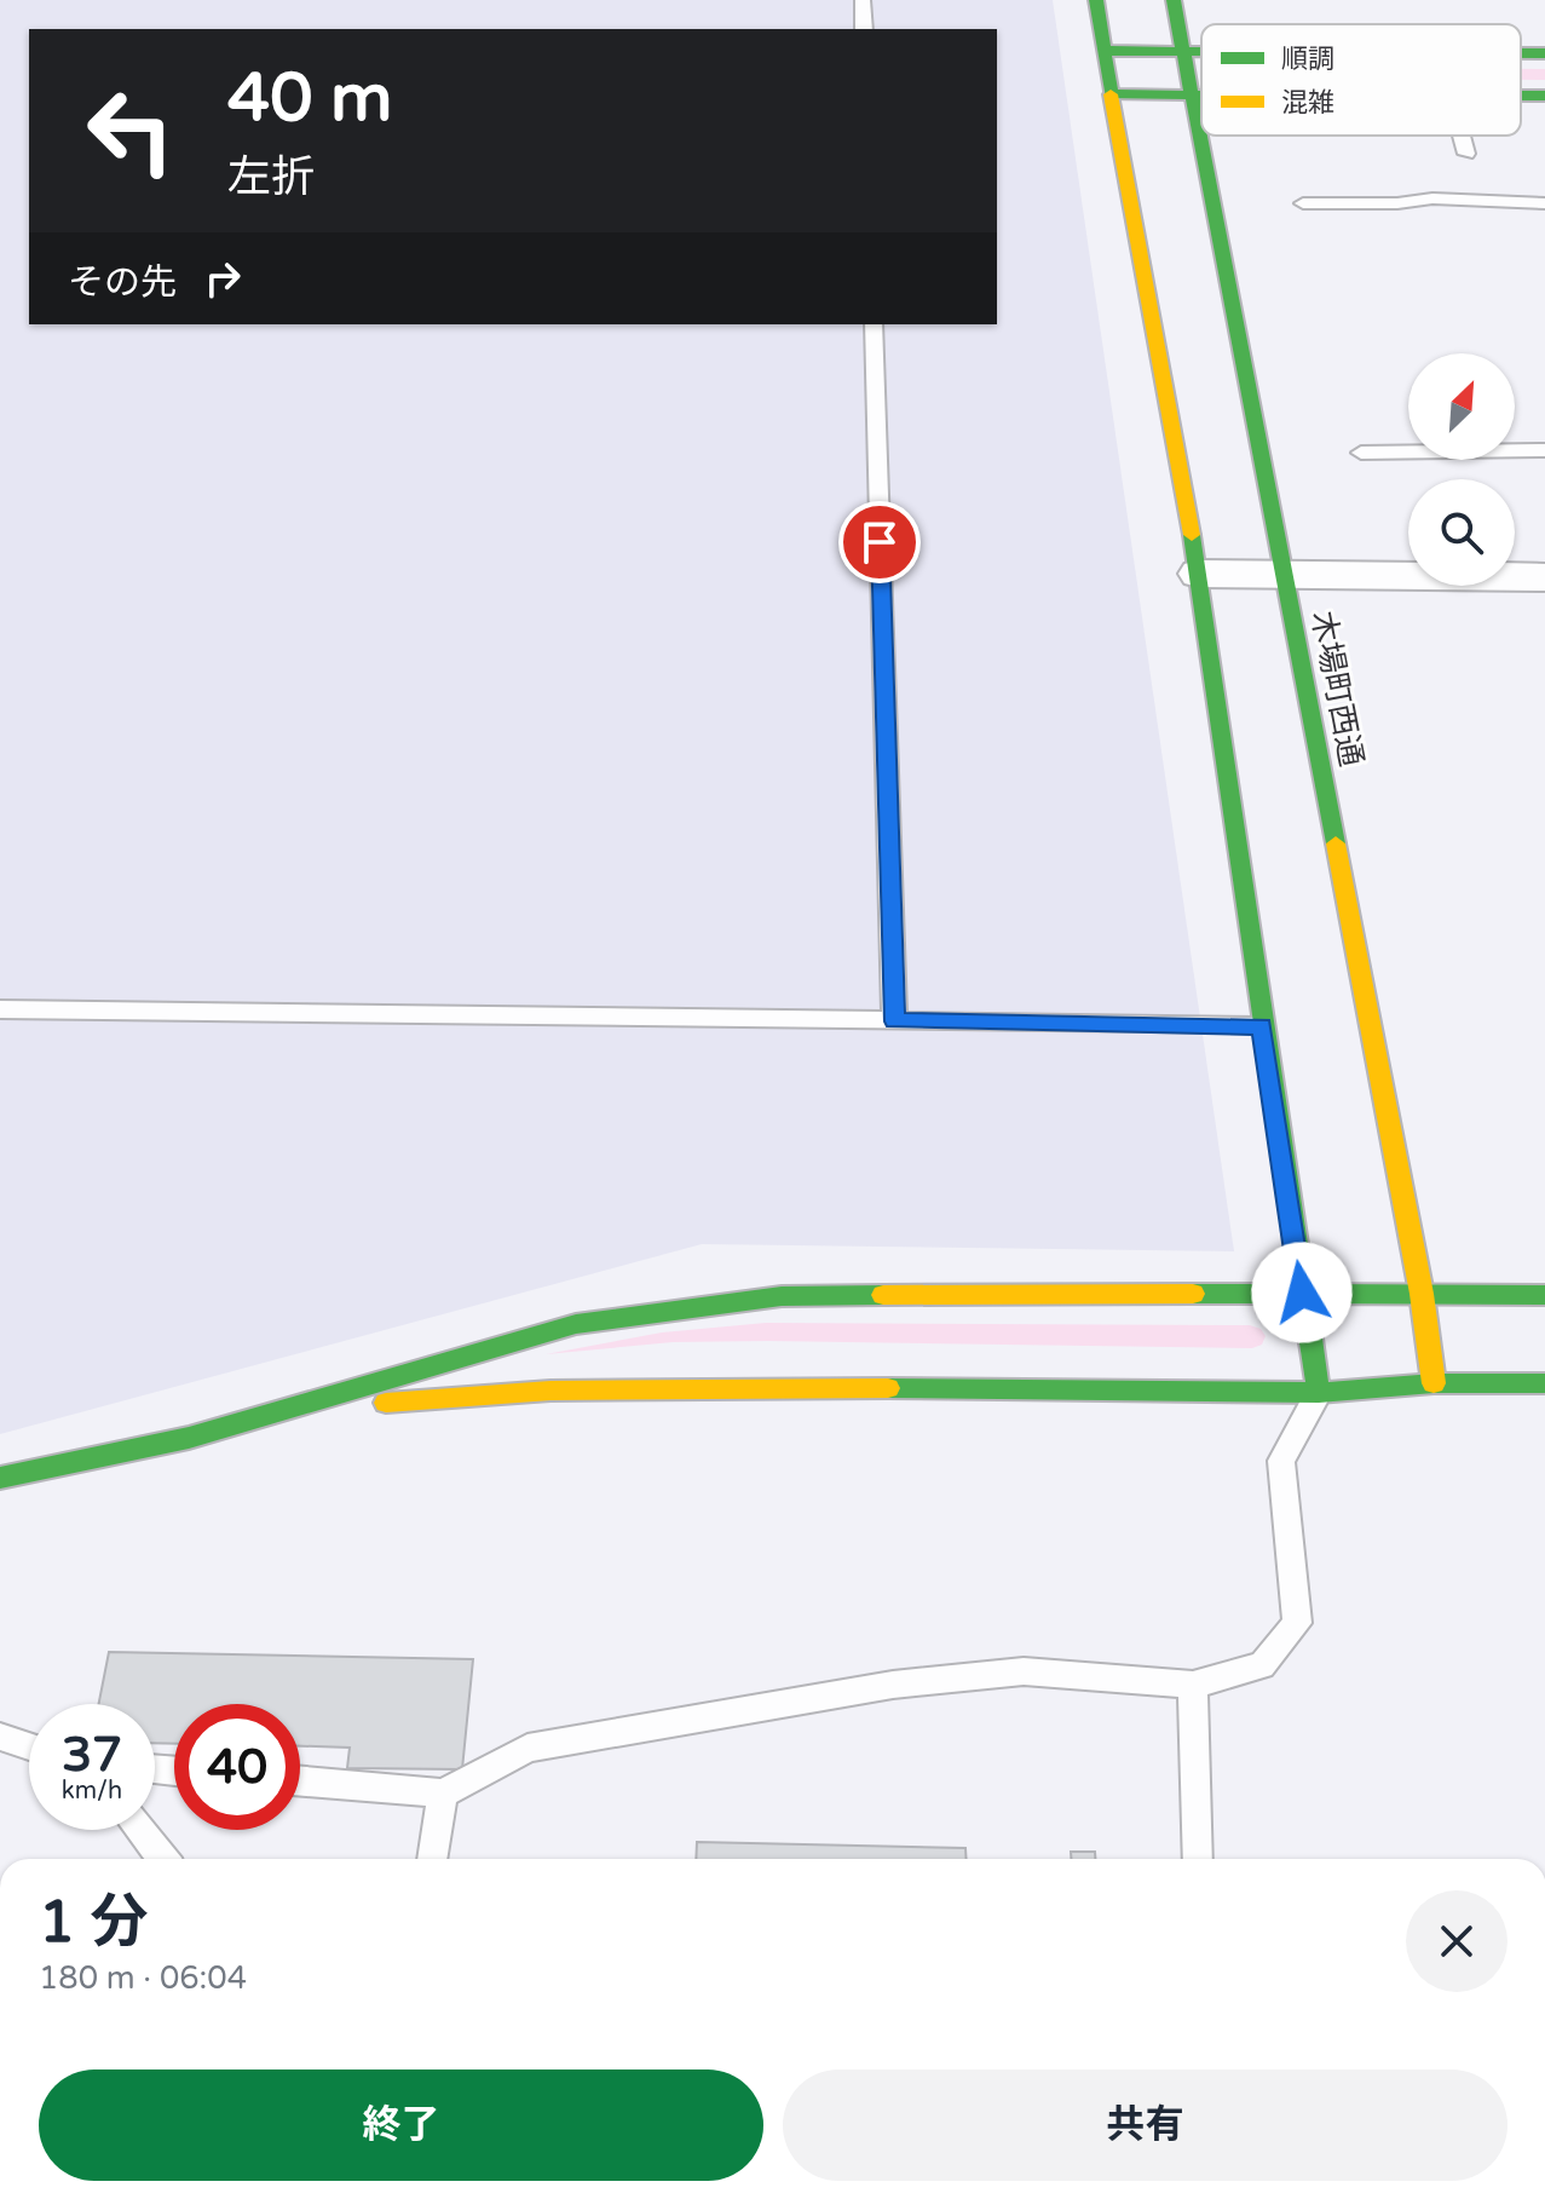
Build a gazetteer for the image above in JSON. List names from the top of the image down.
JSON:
{
  "streets": {
    "street": ["木場町西通"]
  },
  "legend": ["順調", "混雑"],
  "north": "top right",
  "page": {
    "turn": ["40 m", "左折"],
    "then": "その先",
    "speed": "37 km/h",
    "limit": "40",
    "heading": ["1 分", "180 m · 06:04"],
    "buttons": ["終了", "共有"]
  }
}
